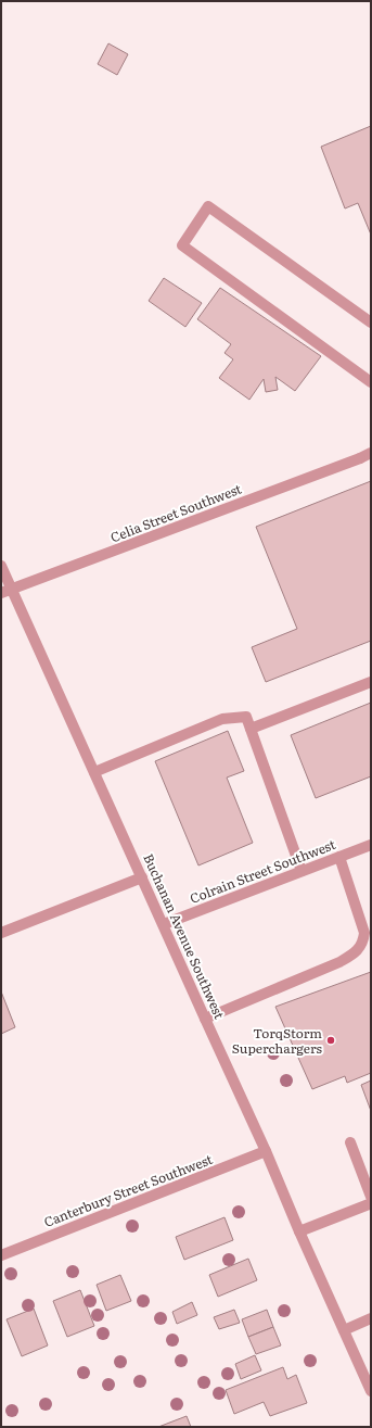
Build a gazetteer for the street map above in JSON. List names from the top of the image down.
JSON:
{
  "streets": {
    "street": [
      "Celia Street Southwest",
      "Colrain Street Southwest",
      "Buchanan Avenue Southwest",
      "Canterbury Street Southwest"
    ]
  },
  "crossings": [
    ["Celia Street Southwest", "Buchanan Avenue Southwest"],
    ["Colrain Street Southwest", "Buchanan Avenue Southwest"],
    ["Buchanan Avenue Southwest", "Canterbury Street Southwest"]
  ],
  "places": ["TorqStorm Superchargers"]
}
